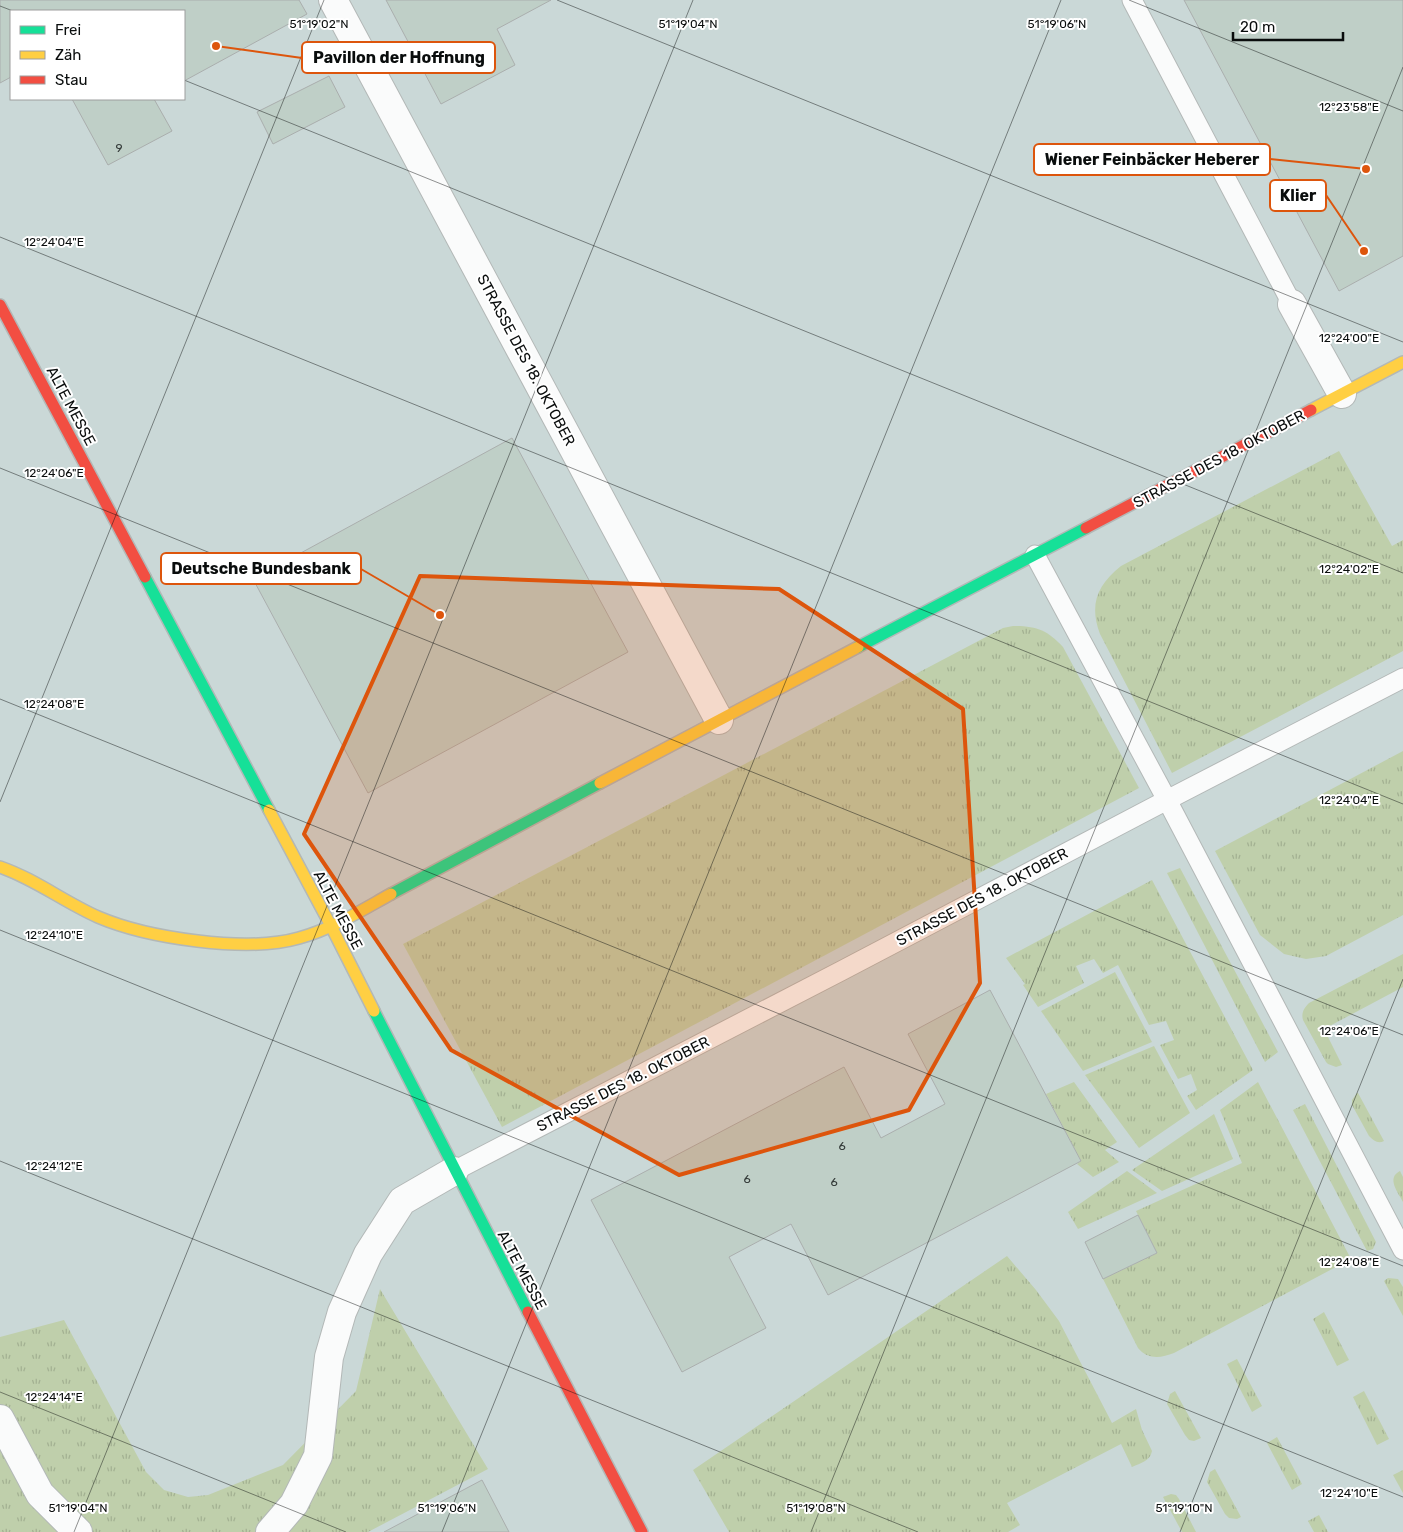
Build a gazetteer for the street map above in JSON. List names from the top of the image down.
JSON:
{
  "streets": {
    "street": ["STRASSE DES 18. OKTOBER", "ALTE MESSE"]
  },
  "crossings": [
    ["STRASSE DES 18. OKTOBER", "ALTE MESSE"]
  ],
  "places": [
    "Pavillon der Hoffnung",
    "Wiener Feinbäcker Heberer",
    "Klier",
    "Deutsche Bundesbank"
  ],
  "house_numbers": [
    "9",
    "6",
    "6",
    "6"
  ],
  "legend": ["Frei", "Zäh", "Stau"],
  "scale_bar": "20 m",
  "coordinates": [
    "51°19'04\"N",
    "51°19'06\"N",
    "51°19'02\"N",
    "12°23'58\"E",
    "12°24'04\"E",
    "12°24'00\"E",
    "12°24'06\"E",
    "12°24'02\"E",
    "12°24'08\"E",
    "12°24'10\"E",
    "12°24'12\"E",
    "12°24'14\"E",
    "51°19'08\"N",
    "51°19'10\"N"
  ]
}
